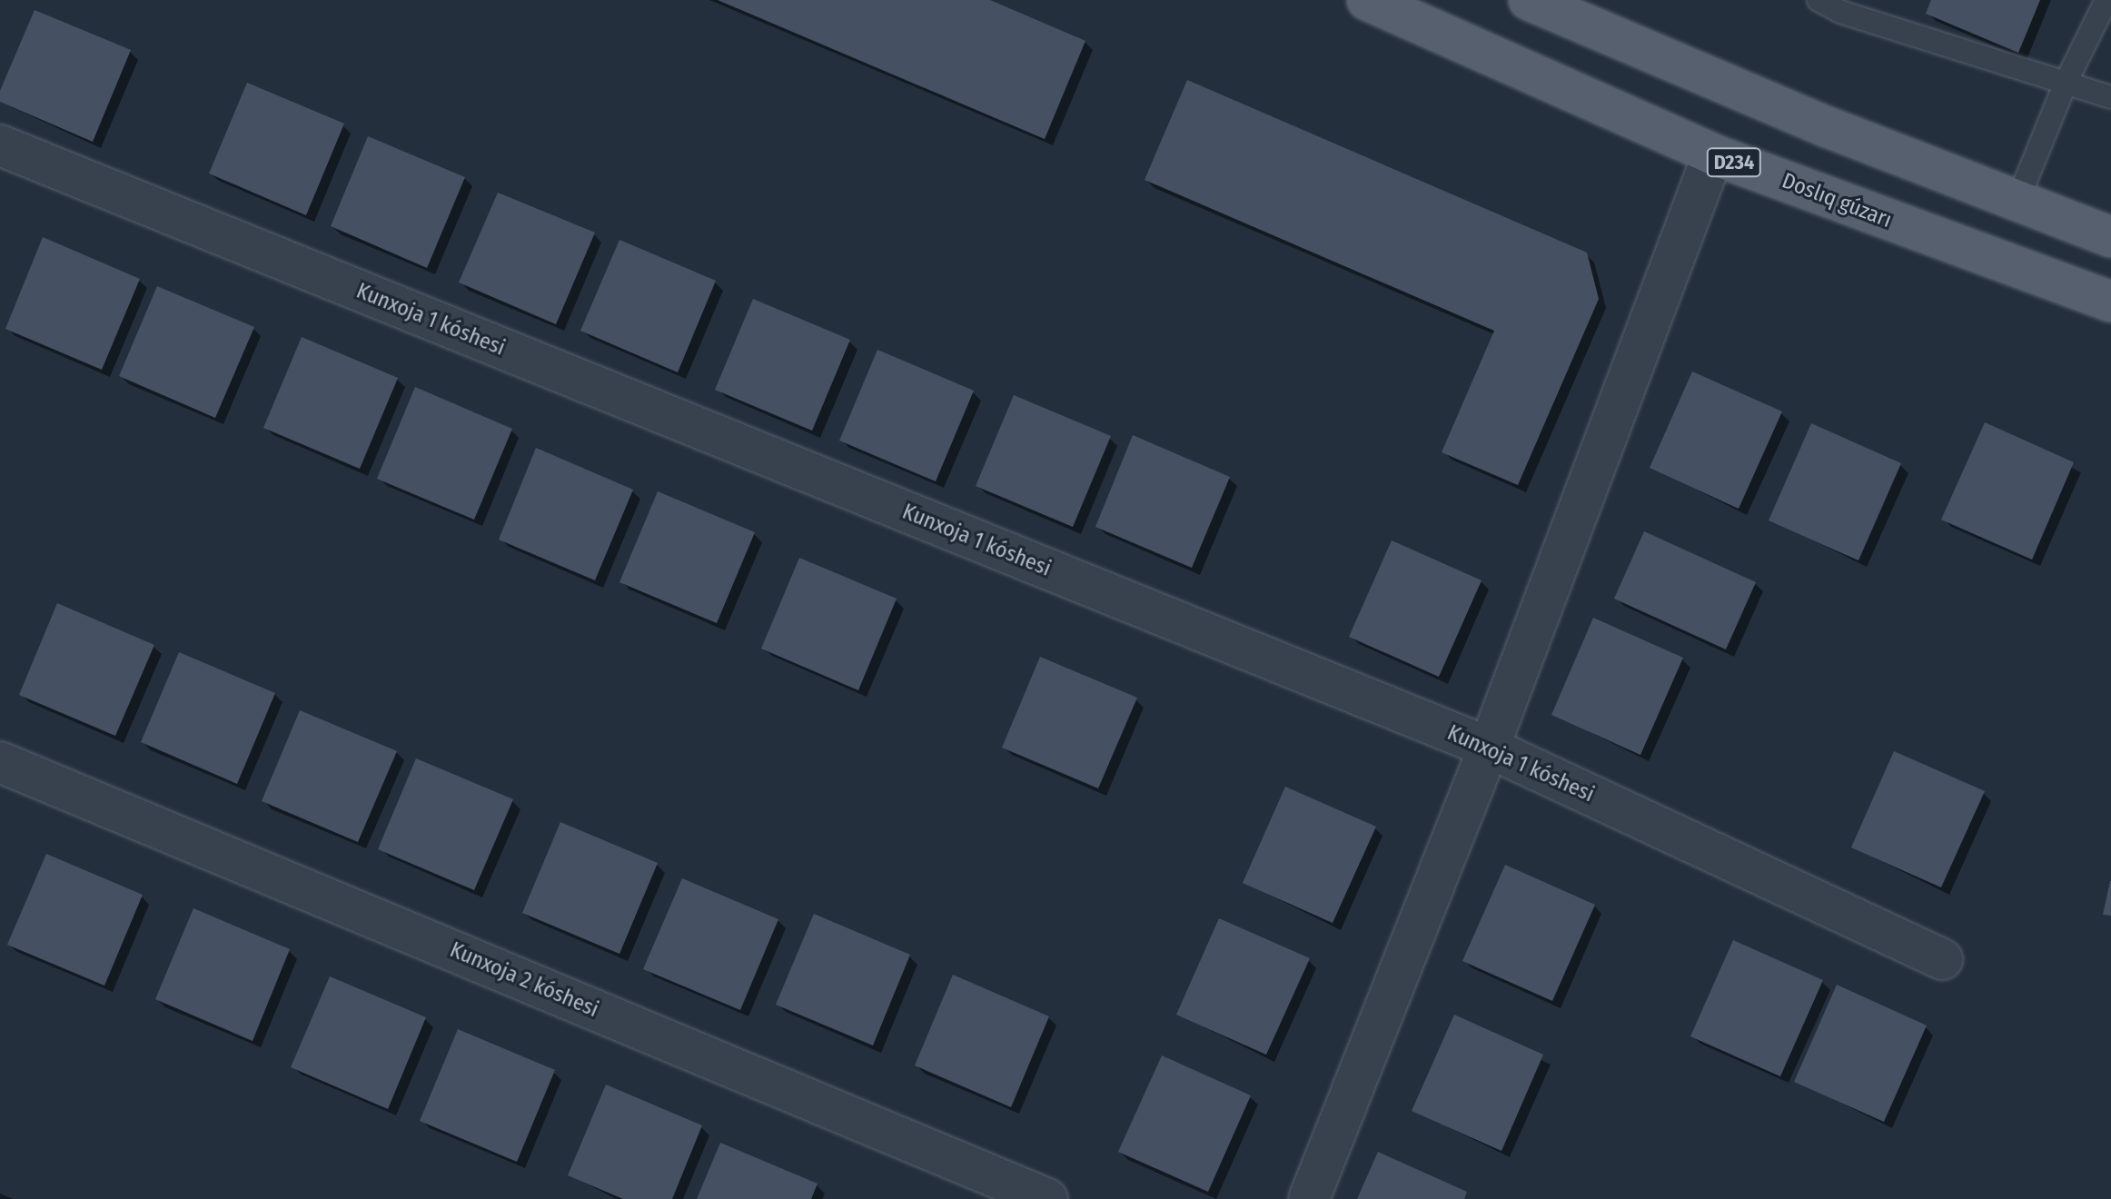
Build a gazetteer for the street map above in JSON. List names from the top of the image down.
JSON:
{
  "streets": {
    "main road": ["D234", "Doslıq gúzarı"],
    "street": ["Kunxoja 1 kóshesi", "Kunxoja 2 kóshesi"]
  }
}
